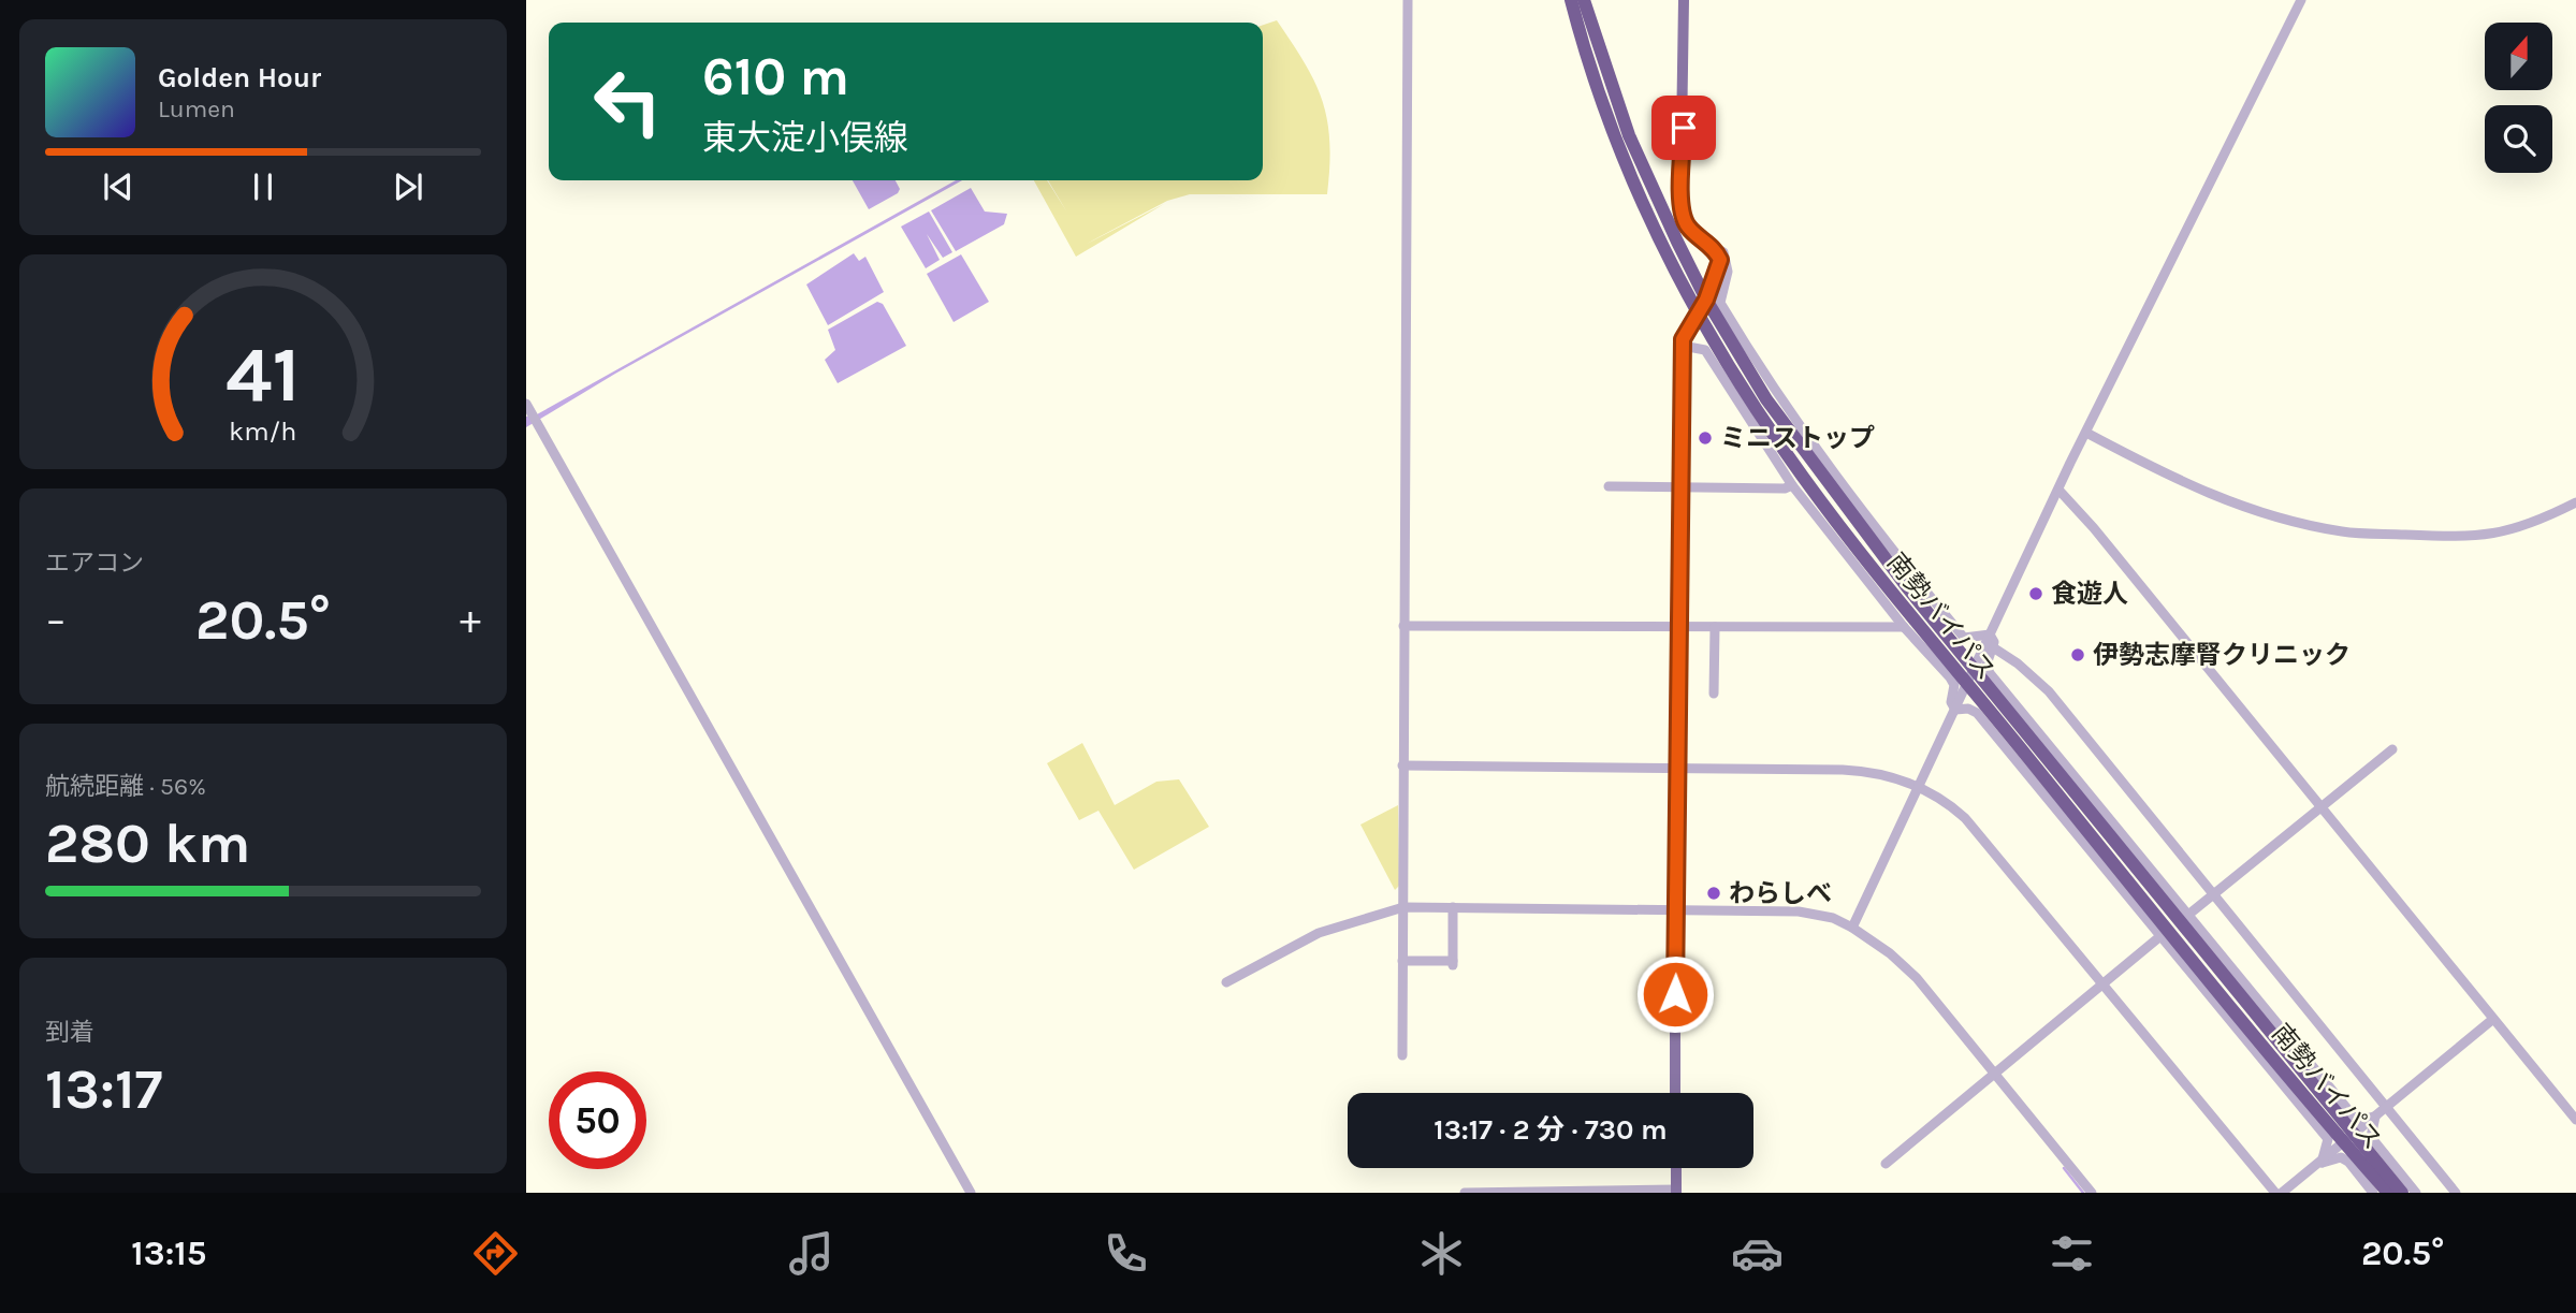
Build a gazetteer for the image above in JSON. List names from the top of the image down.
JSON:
{
  "streets": {
    "highway": ["南勢バイパス"]
  },
  "places": [
    "ミニストップ",
    "食遊人",
    "伊勢志摩腎クリニック",
    "わらしべ"
  ],
  "north": "top",
  "page": {
    "turn": ["610 m", "東大淀小俣線"],
    "song": ["Golden Hour", "Lumen"],
    "tile": [
      "エアコン",
      ["航続距離 · 56%", "280 km"],
      ["到着", "13:17"]
    ],
    "heat": ["−", "20.5°", "+"],
    "limit": "50",
    "trip": "13:17 · 2 分 · 730 m",
    "tabs": ["13:15", "20.5°"],
    "gauge": ["41", "km/h"]
  }
}
